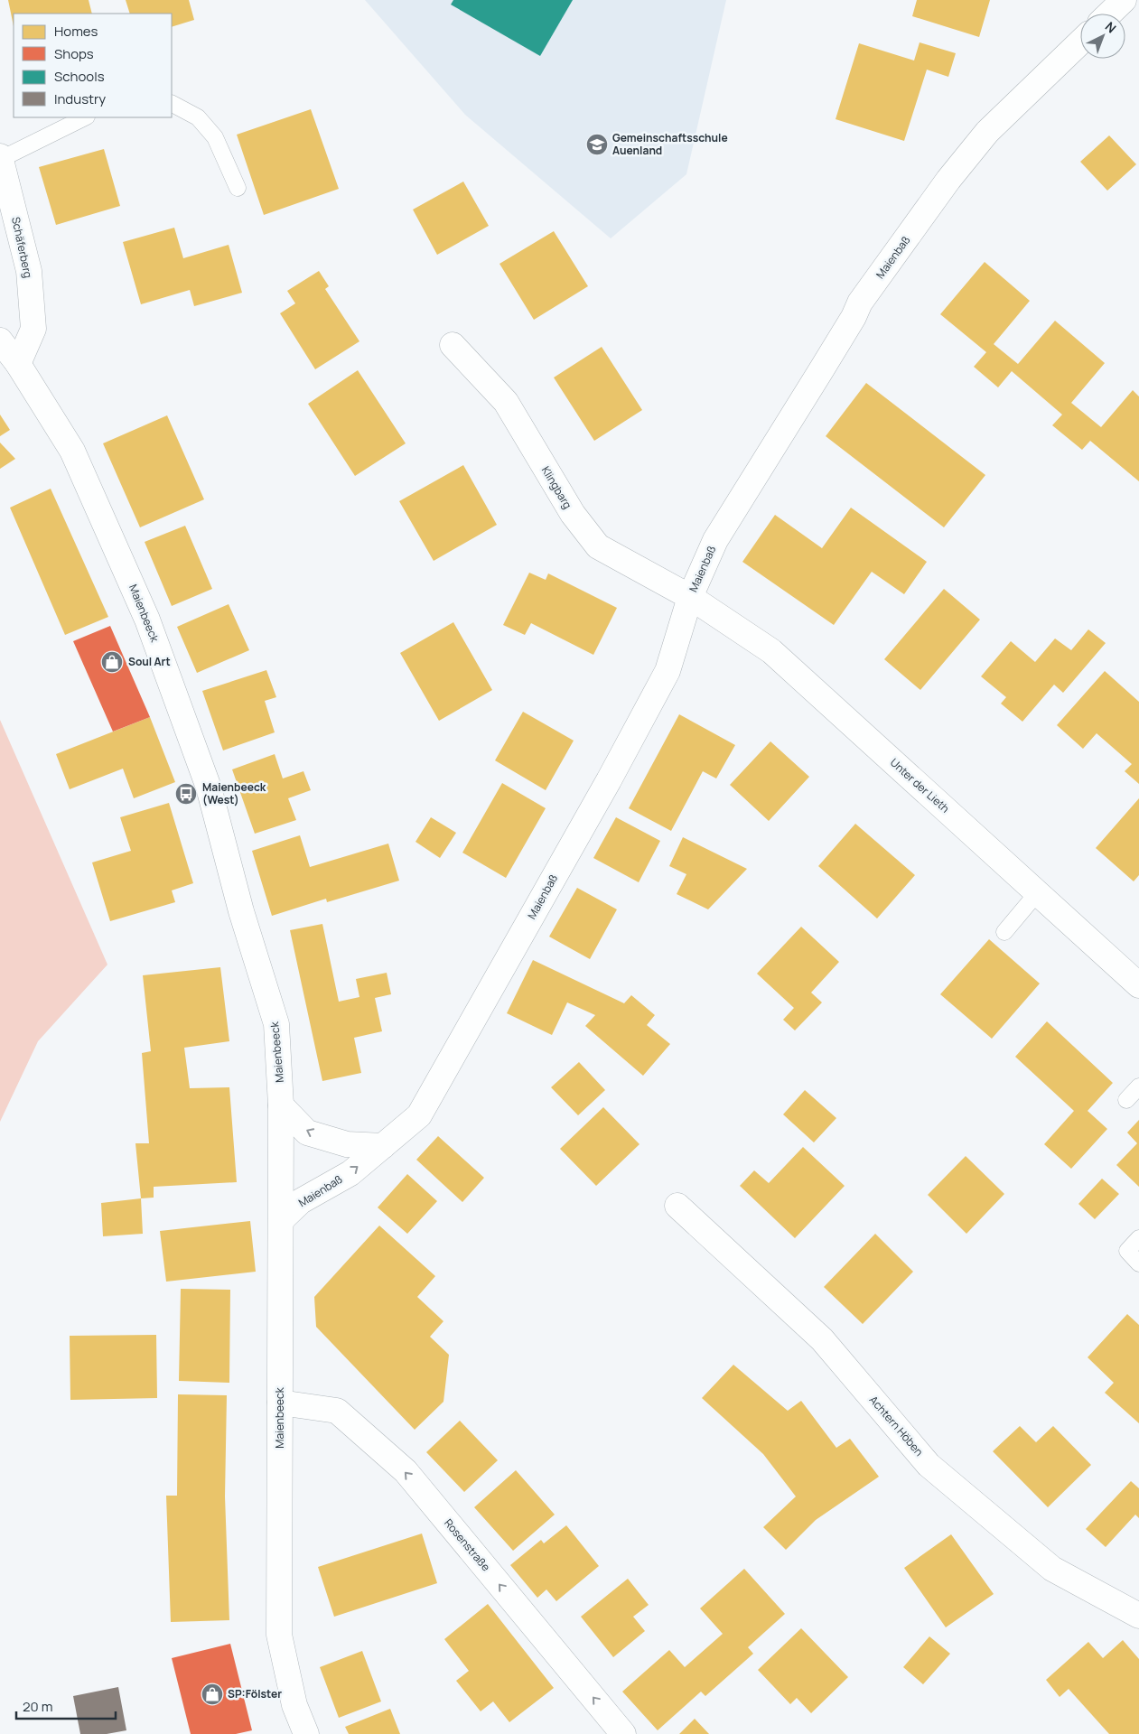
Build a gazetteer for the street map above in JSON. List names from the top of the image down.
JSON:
{
  "streets": {
    "street": [
      "Schäferberg",
      "Maienbaß",
      "Klingbarg",
      "Maienbeeck",
      "Unter der Lieth",
      "Achtern Höben",
      "Rosenstraße"
    ]
  },
  "crossings": [
    ["Schäferberg", "Maienbeeck"],
    ["Maienbaß", "Klingbarg"],
    ["Maienbaß", "Maienbeeck"],
    ["Maienbaß", "Unter der Lieth"],
    ["Klingbarg", "Unter der Lieth"],
    ["Maienbeeck", "Rosenstraße"]
  ],
  "one_way": ["Rosenstraße"],
  "places": {
    "school or university": ["Gemeinschaftsschule Auenland"],
    "shop": ["Soul Art", "SP:Fölster"],
    "bus stop": ["Maienbeeck (West)"]
  },
  "legend": [
    "Homes",
    "Shops",
    "Schools",
    "Industry"
  ],
  "scale_bar": "20 m",
  "north": "top right"
}
